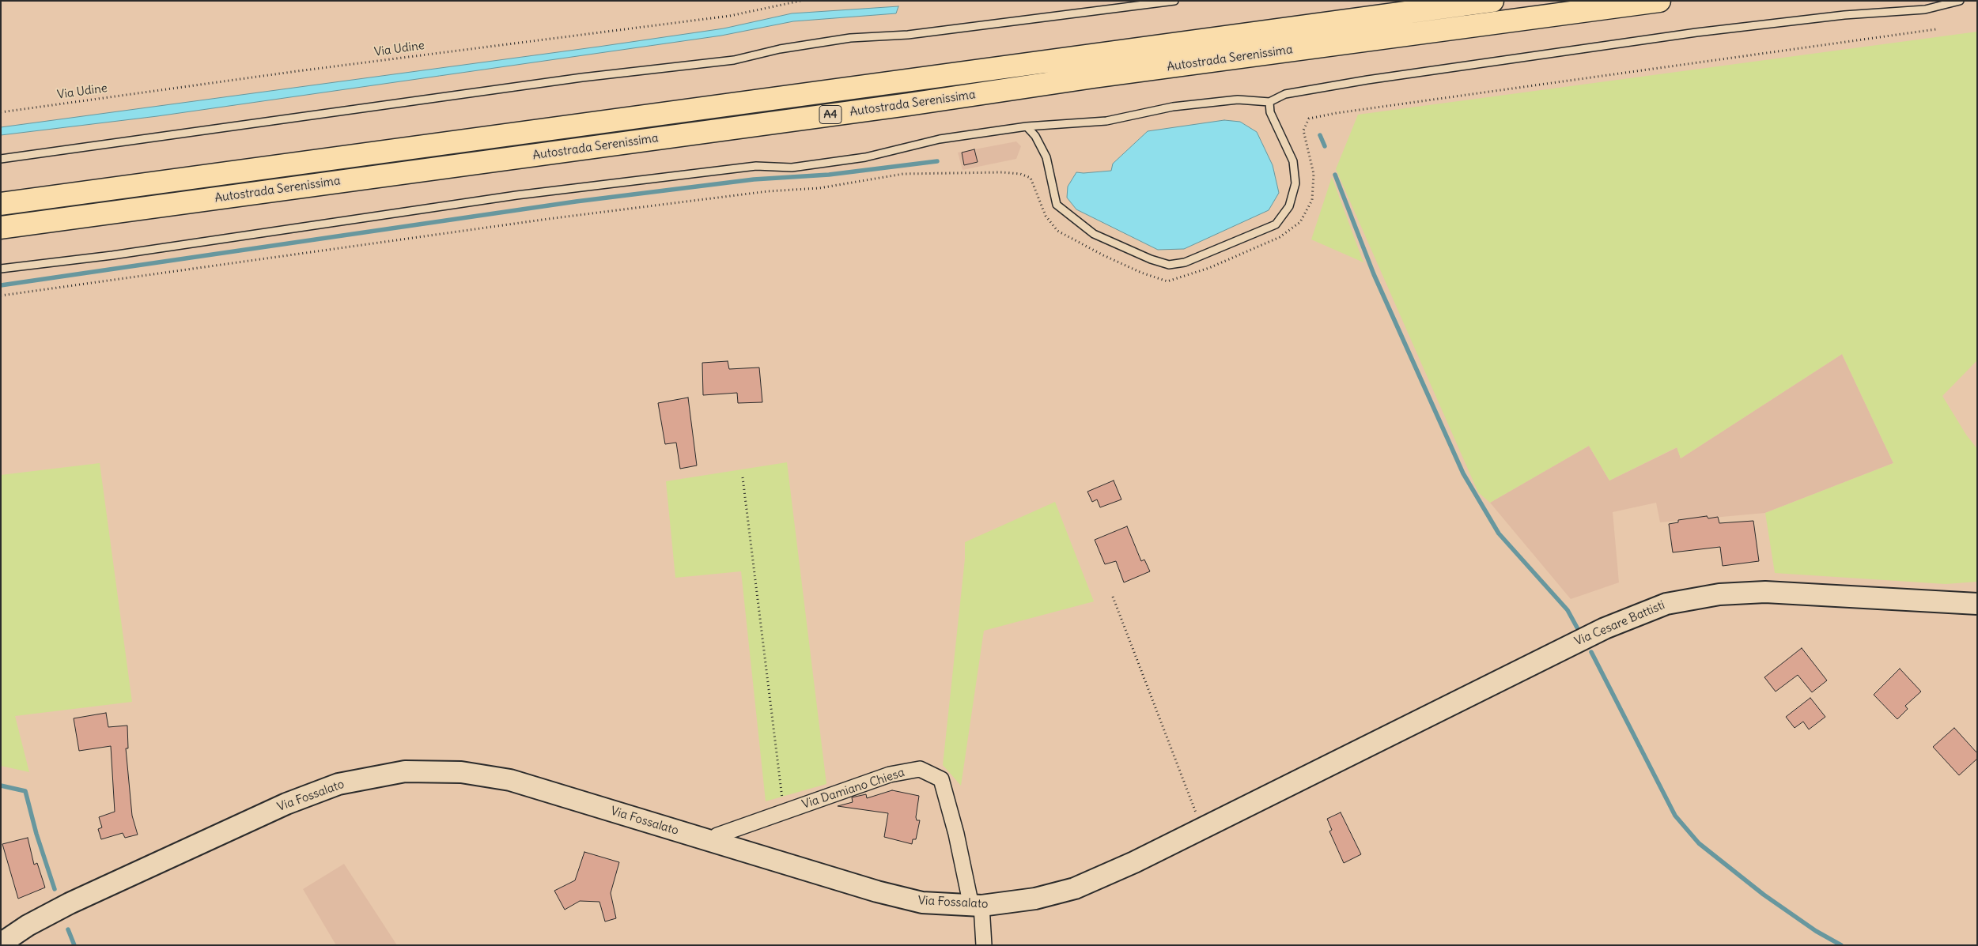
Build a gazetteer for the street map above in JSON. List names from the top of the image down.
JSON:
{
  "streets": {
    "highway": ["Autostrada Serenissima", "A4"],
    "street": ["Via Cesare Battisti", "Via Damiano Chiesa", "Via Fossalato"],
    "path": ["Via Udine"]
  },
  "crossings": [
    ["Via Cesare Battisti", "Via Fossalato"],
    ["Via Damiano Chiesa", "Via Fossalato"]
  ]
}
